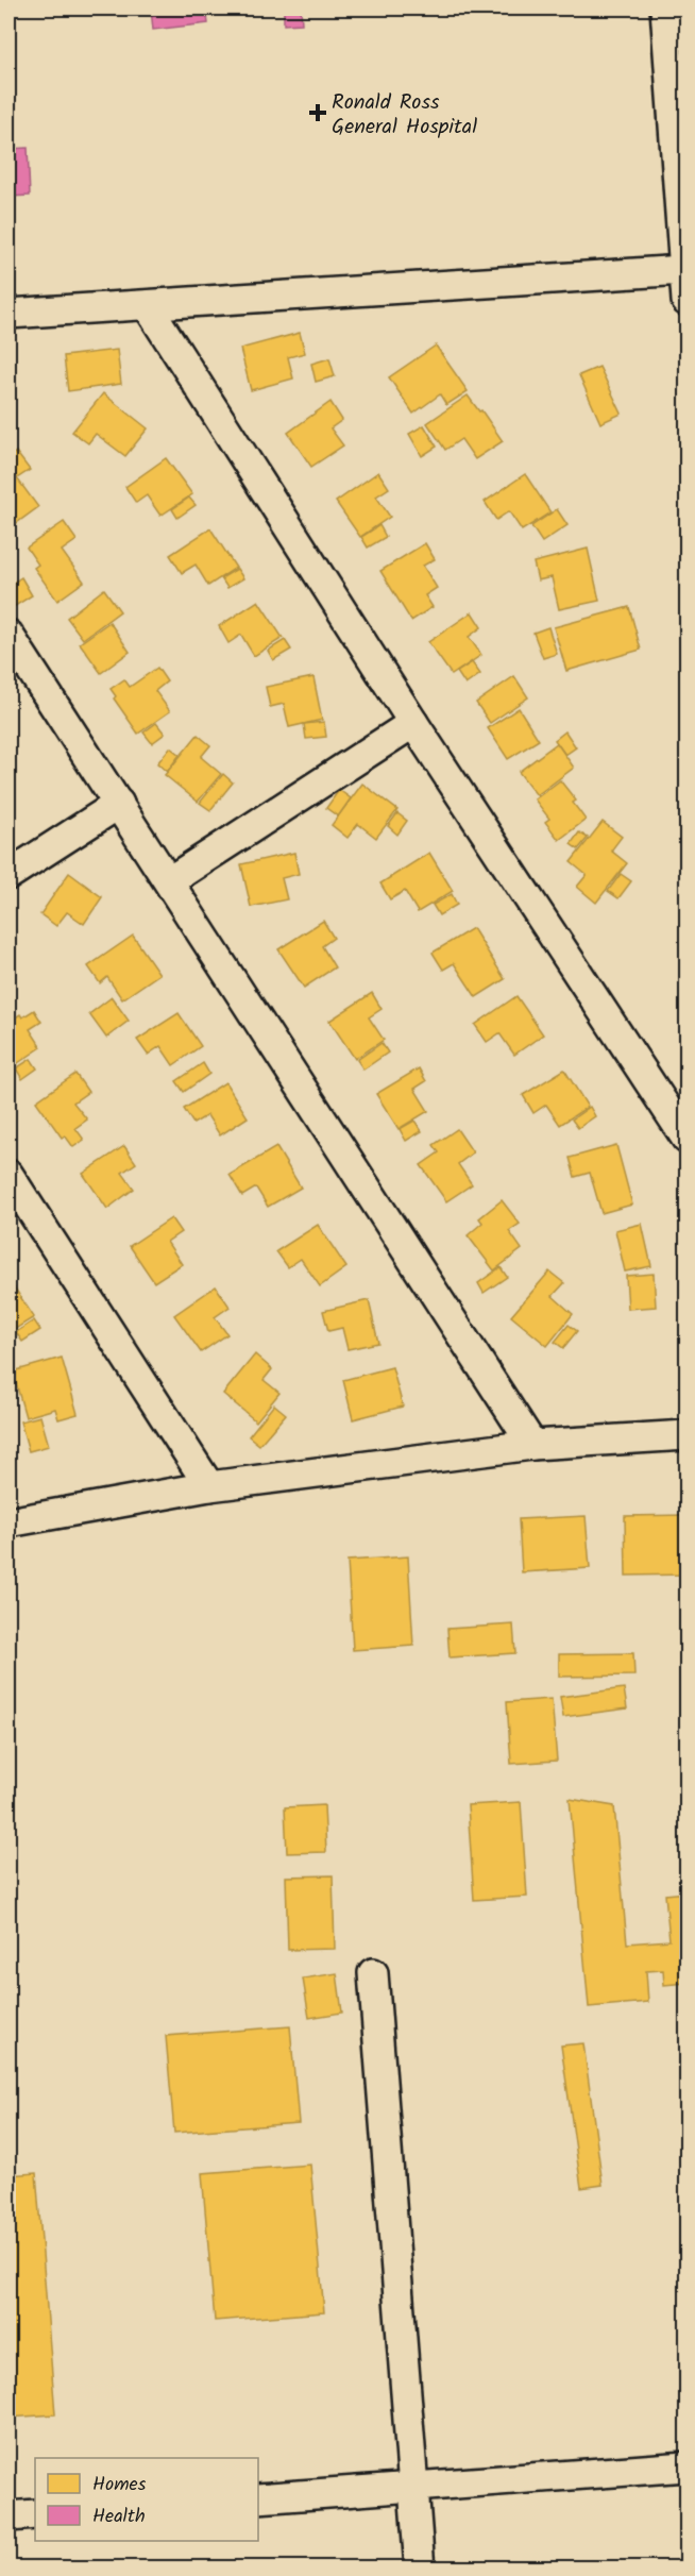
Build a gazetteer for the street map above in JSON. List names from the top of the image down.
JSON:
{
  "places": {
    "health": ["Ronald Ross General Hospital"]
  },
  "legend": ["Homes", "Health"]
}
